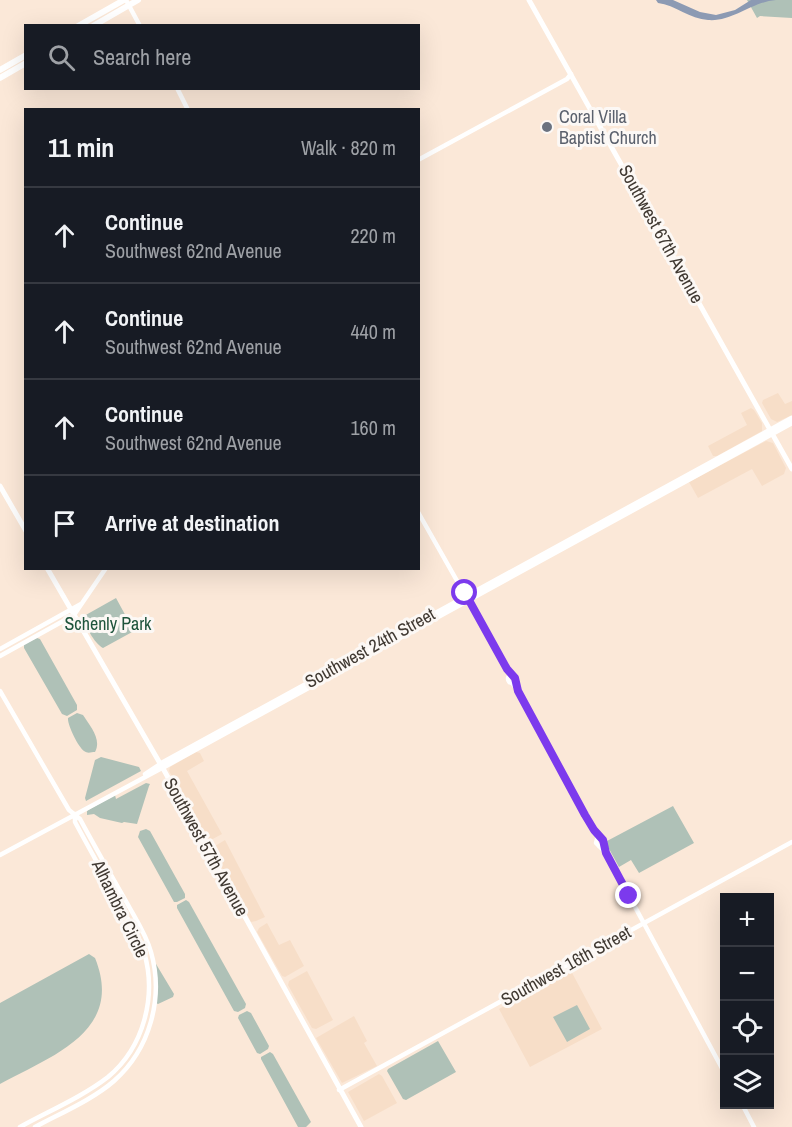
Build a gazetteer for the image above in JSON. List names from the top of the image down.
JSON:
{
  "streets": {
    "main road": ["Southwest 67th Avenue", "Southwest 24th Street", "Southwest 57th Avenue"],
    "street": ["Alhambra Circle", "Southwest 16th Street"]
  },
  "crossings": [
    ["Southwest 67th Avenue", "Southwest 24th Street"],
    ["Southwest 24th Street", "Southwest 57th Avenue"],
    ["Southwest 24th Street", "Alhambra Circle"],
    ["Southwest 57th Avenue", "Southwest 16th Street"]
  ],
  "parks": ["Schenly Park"],
  "places": ["Coral Villa Baptist Church"],
  "page": {
    "search": "Search here",
    "heading": ["11 min", "Walk · 820 m"],
    "list": [
      ["Continue", "Southwest 62nd Avenue", "220 m"],
      ["Continue", "Southwest 62nd Avenue", "440 m"],
      ["Continue", "Southwest 62nd Avenue", "160 m"],
      "Arrive at destination"
    ],
    "map_buttons": ["+", "−"]
  }
}
